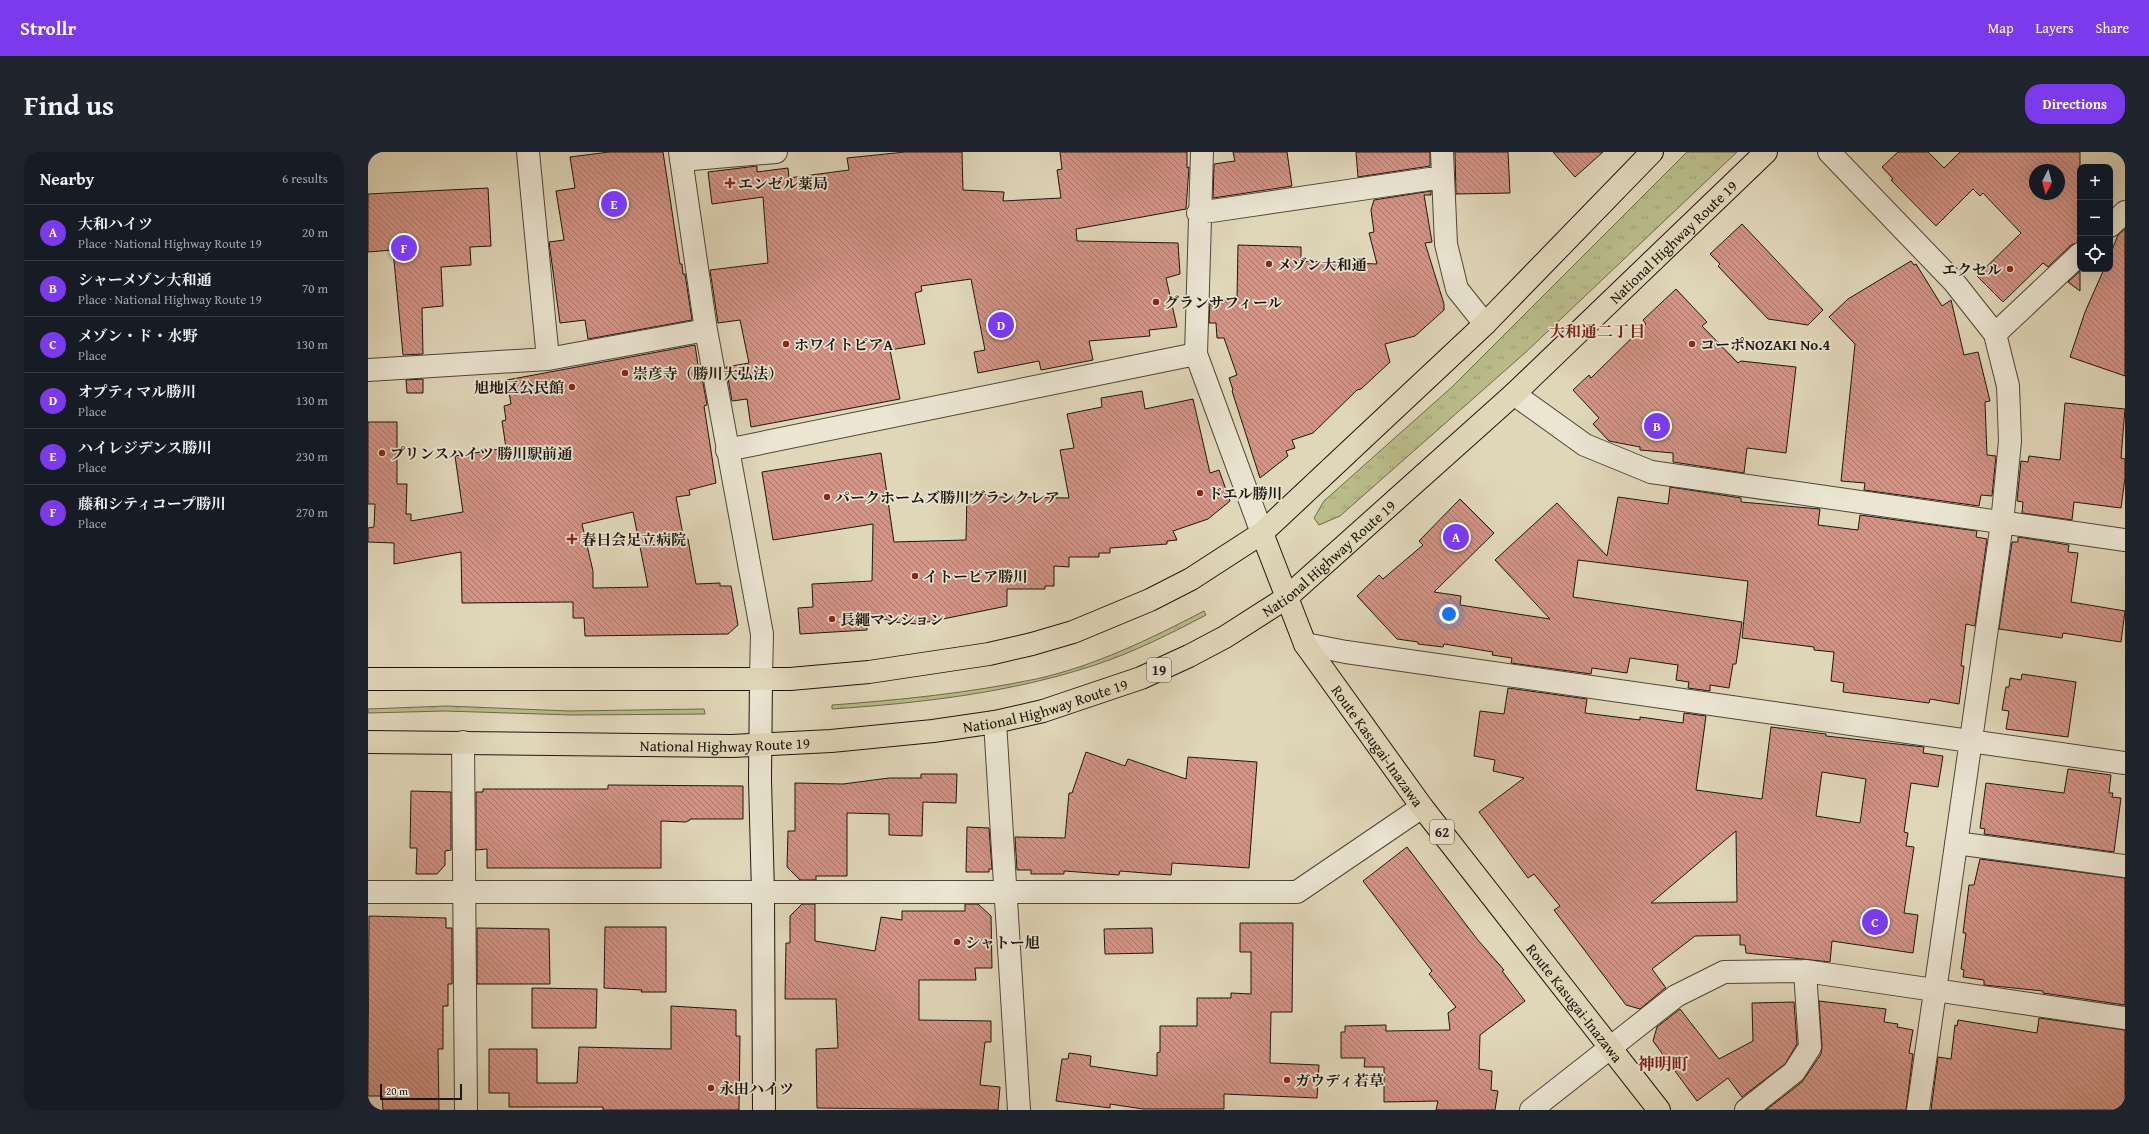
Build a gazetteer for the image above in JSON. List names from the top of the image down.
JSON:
{
  "streets": {
    "main road": [
      "National Highway Route 19",
      "19",
      "Route Kasugai-Inazawa",
      "62"
    ]
  },
  "crossings": [
    ["National Highway Route 19", "Route Kasugai-Inazawa"]
  ],
  "districts": ["大和通二丁目", "神明町"],
  "places": {
    "health": ["エンゼル薬局", "春日会足立病院"],
    "other": [
      "メゾン大和通",
      "エクセル",
      "グランサフィール",
      "ホワイトピアA",
      "コーポNOZAKI No.4",
      "崇彦寺（勝川大弘法）",
      "旭地区公民館",
      "プリンスハイツ 勝川駅前通",
      "ドエル勝川",
      "パークホームズ勝川グランクレア",
      "イトーピア勝川",
      "長繩マンション",
      "シャトー旭",
      "ガウディ若草",
      "永田ハイツ"
    ]
  },
  "scale_bar": "20 m",
  "north": "bottom",
  "page": {
    "header": "Strollr",
    "nav": ["Map", "Layers", "Share"],
    "title": "Find us",
    "buttons": "Directions",
    "heading": ["Nearby", "6 results"],
    "map_buttons": ["+", "−"],
    "pins": [
      "E",
      "F",
      "D",
      "B",
      "A",
      "C"
    ],
    "list": [
      {
        "mark": "A",
        "name": "大和ハイツ",
        "note": "Place · National Highway Route 19",
        "value": "20 m"
      },
      {
        "mark": "B",
        "name": "シャーメゾン大和通",
        "note": "Place · National Highway Route 19",
        "value": "70 m"
      },
      {
        "mark": "C",
        "name": "メゾン・ド・水野",
        "note": "Place",
        "value": "130 m"
      },
      {
        "mark": "D",
        "name": "オプティマル勝川",
        "note": "Place",
        "value": "130 m"
      },
      {
        "mark": "E",
        "name": "ハイレジデンス勝川",
        "note": "Place",
        "value": "230 m"
      },
      {
        "mark": "F",
        "name": "藤和シティコープ勝川",
        "note": "Place",
        "value": "270 m"
      }
    ],
    "scale": "20 m"
  }
}
